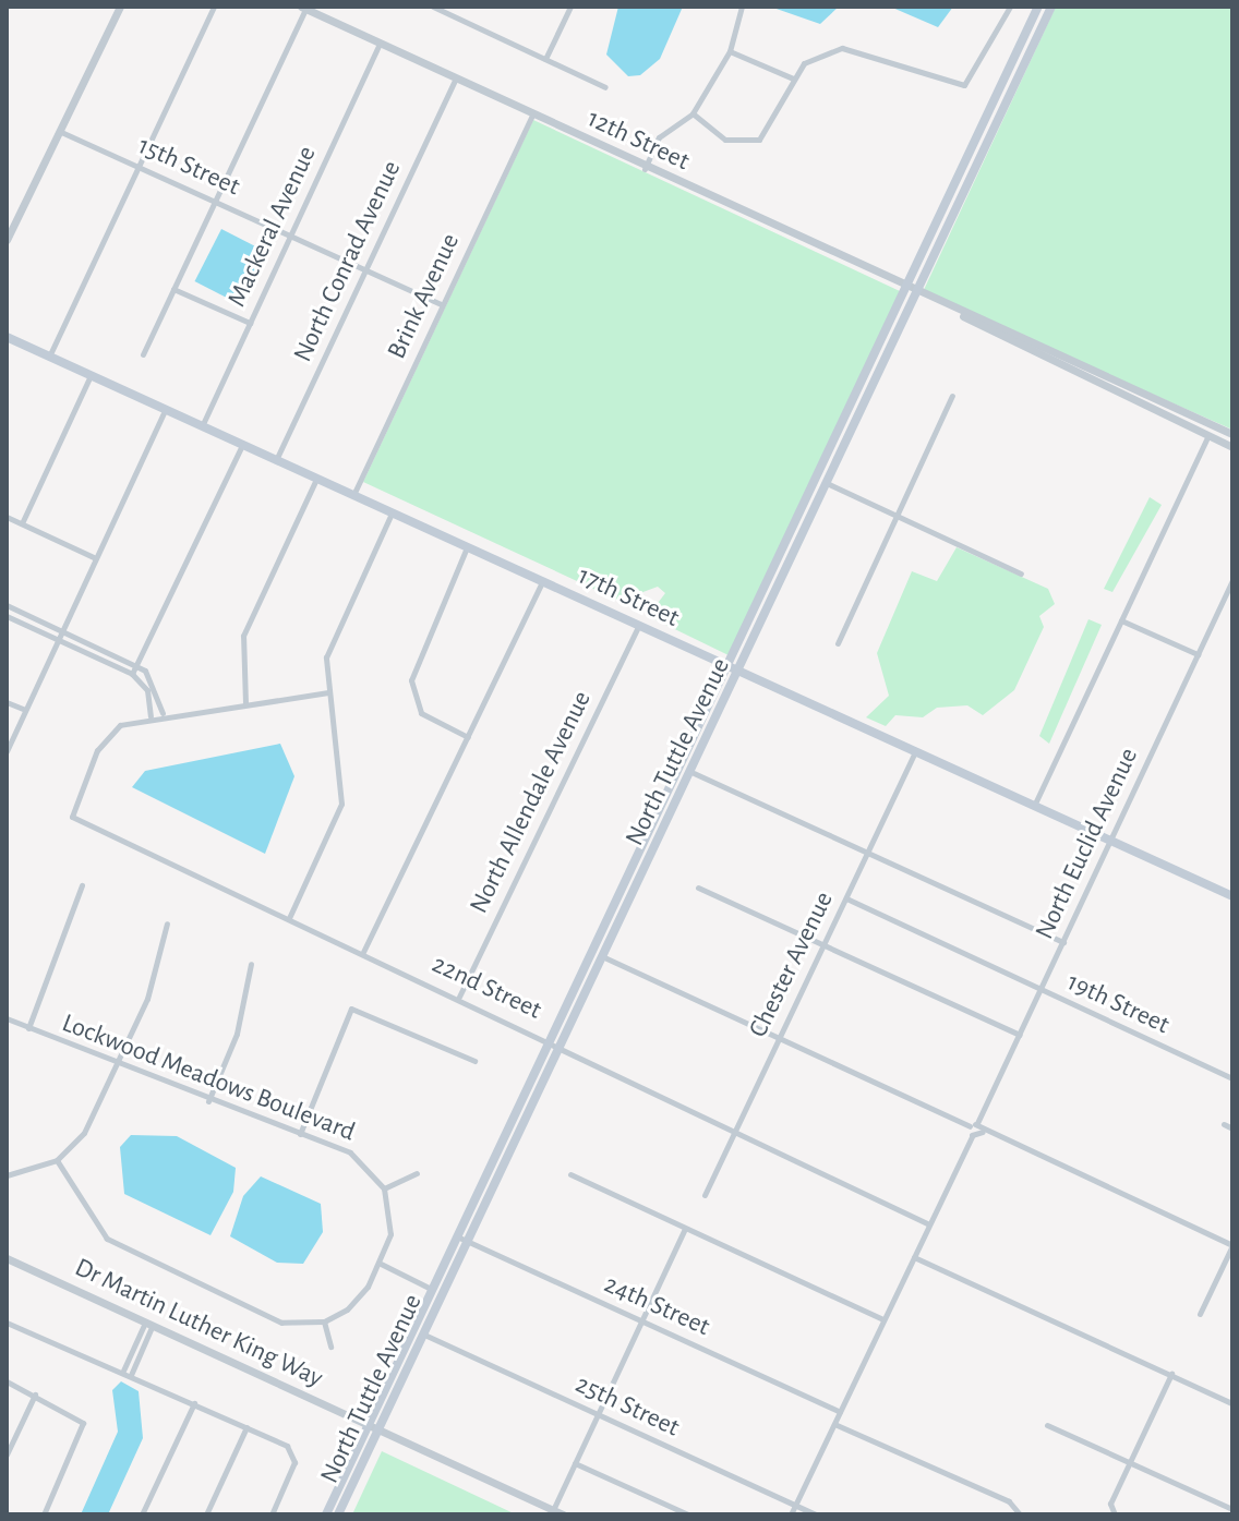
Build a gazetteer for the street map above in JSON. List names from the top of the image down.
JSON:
{
  "streets": {
    "main road": ["17th Street", "North Tuttle Avenue"],
    "street": [
      "12th Street",
      "15th Street",
      "Mackeral Avenue",
      "North Conrad Avenue",
      "Brink Avenue",
      "North Allendale Avenue",
      "North Euclid Avenue",
      "Chester Avenue",
      "22nd Street",
      "19th Street",
      "Lockwood Meadows Boulevard",
      "24th Street",
      "Dr Martin Luther King Way",
      "25th Street"
    ]
  },
  "crossings": [
    ["12th Street", "Mackeral Avenue"],
    ["12th Street", "North Conrad Avenue"],
    ["12th Street", "Brink Avenue"],
    ["12th Street", "North Tuttle Avenue"],
    ["15th Street", "Mackeral Avenue"],
    ["15th Street", "North Conrad Avenue"],
    ["15th Street", "Brink Avenue"],
    ["Mackeral Avenue", "17th Street"],
    ["North Conrad Avenue", "17th Street"],
    ["Brink Avenue", "17th Street"],
    ["17th Street", "North Tuttle Avenue"],
    ["17th Street", "North Allendale Avenue"],
    ["17th Street", "North Euclid Avenue"],
    ["17th Street", "Chester Avenue"],
    ["North Tuttle Avenue", "22nd Street"],
    ["North Tuttle Avenue", "24th Street"],
    ["North Tuttle Avenue", "Dr Martin Luther King Way"],
    ["North Tuttle Avenue", "25th Street"],
    ["North Allendale Avenue", "22nd Street"],
    ["North Euclid Avenue", "19th Street"],
    ["Chester Avenue", "22nd Street"],
    ["Chester Avenue", "19th Street"]
  ]
}
